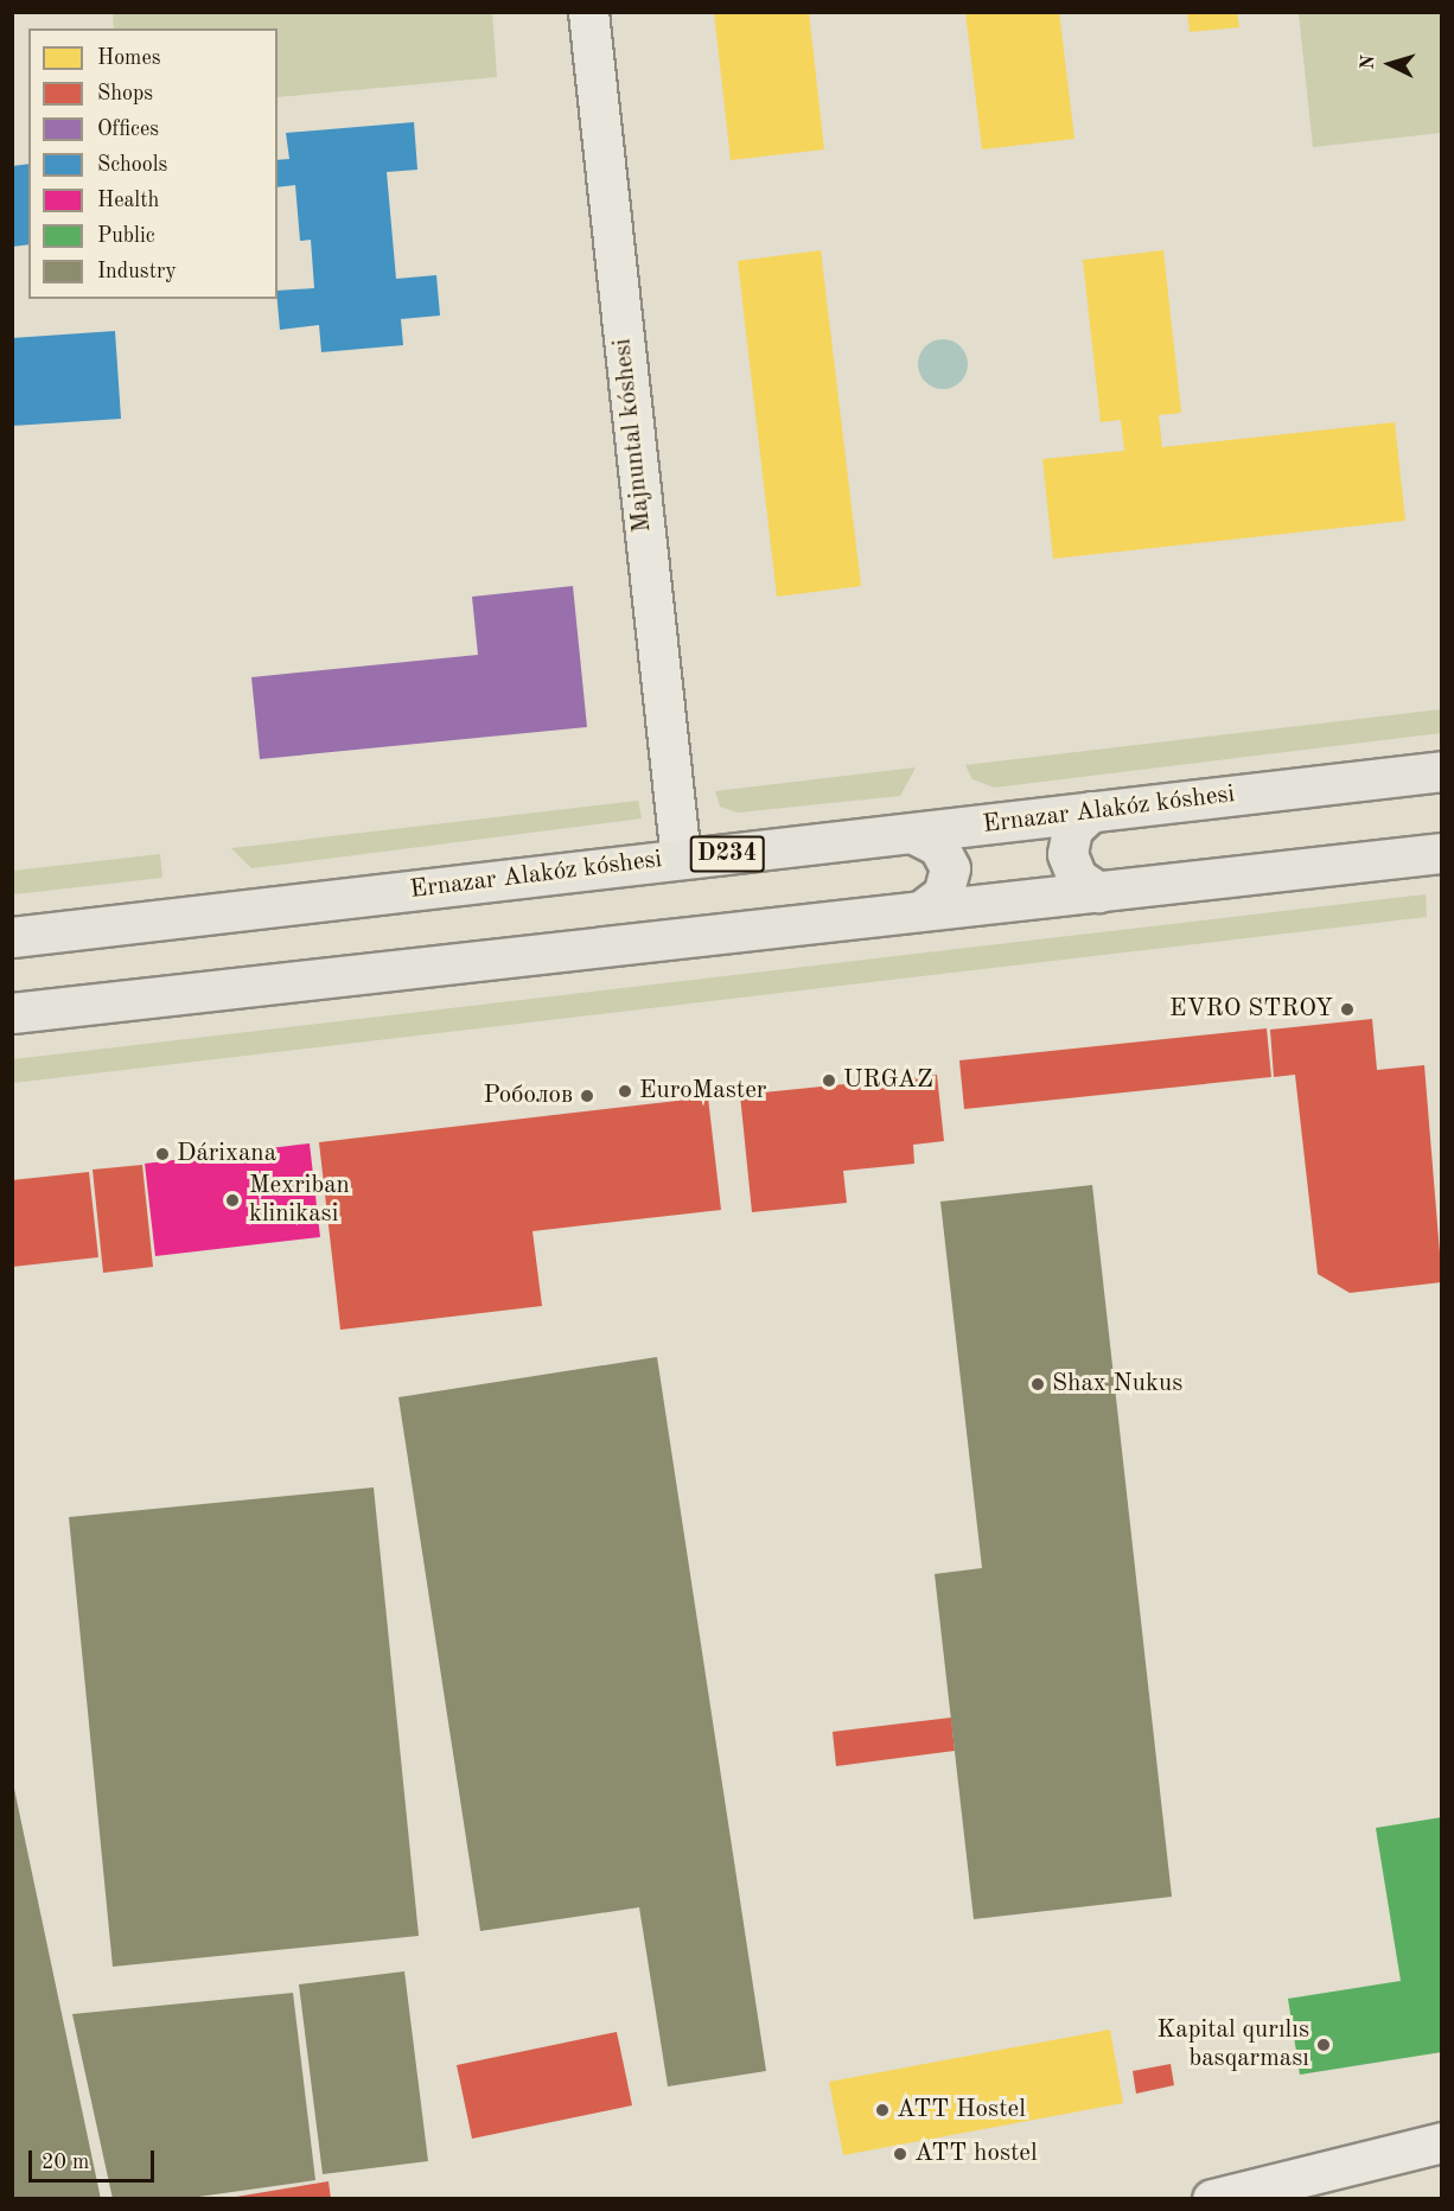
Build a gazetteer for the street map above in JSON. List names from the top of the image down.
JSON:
{
  "streets": {
    "main road": ["Ernazar Alakóz kóshesi", "D234"],
    "street": ["Majnuntal kóshesi"]
  },
  "crossings": [
    ["Majnuntal kóshesi", "Ernazar Alakóz kóshesi"]
  ],
  "places": [
    "EVRO STROY",
    "URGAZ",
    "EuroMaster",
    "Роболов",
    "Dárixana",
    "Mexriban klinikasi",
    "Shax Nukus",
    "Kapital qurılıs basqarması",
    "ATT Hostel",
    "ATT hostel"
  ],
  "legend": [
    "Homes",
    "Shops",
    "Offices",
    "Schools",
    "Health",
    "Public",
    "Industry"
  ],
  "scale_bar": "20 m",
  "north": "left"
}
